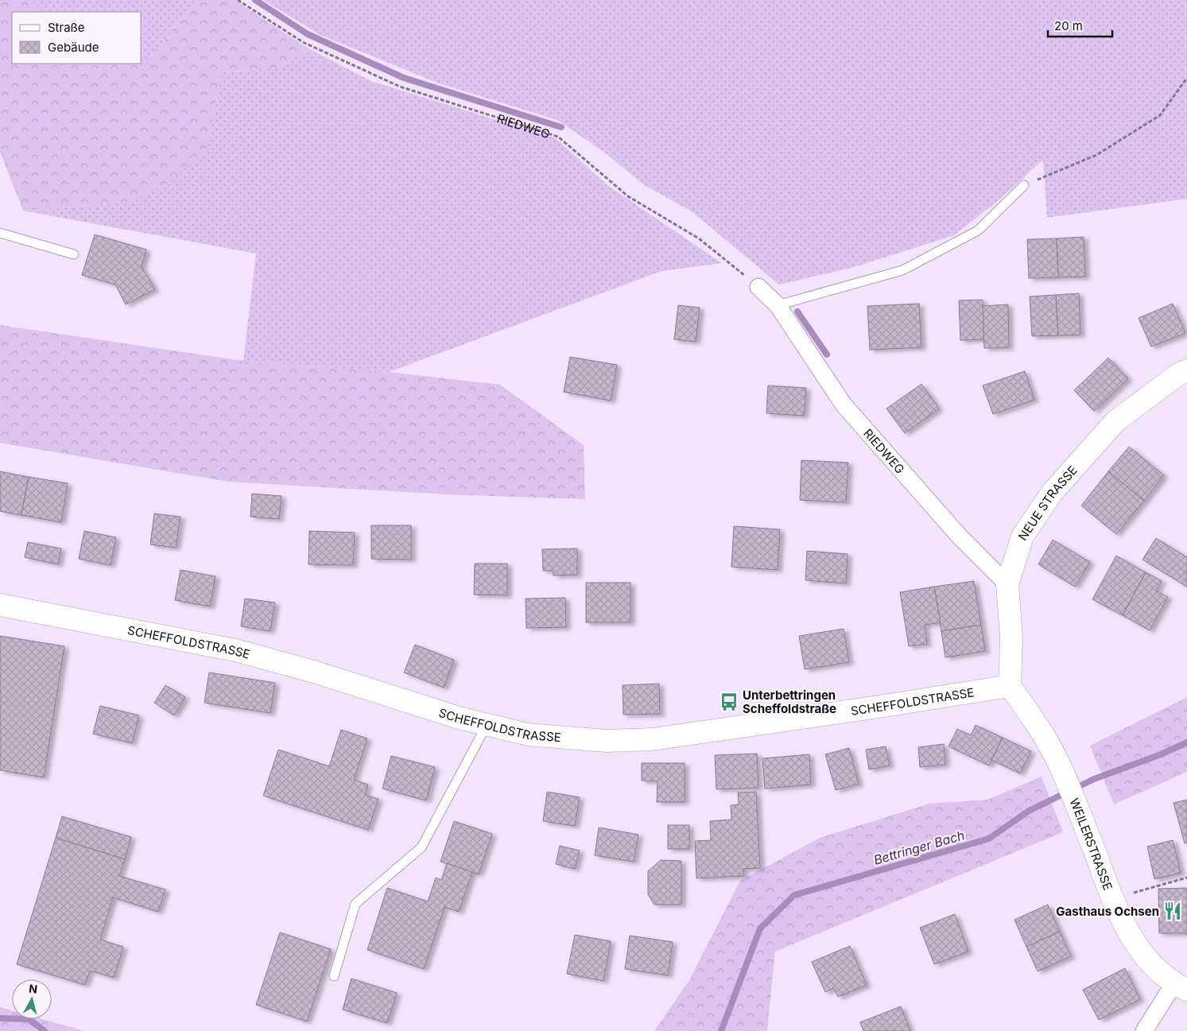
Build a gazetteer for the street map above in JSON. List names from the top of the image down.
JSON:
{
  "streets": {
    "main road": ["NEUE STRASSE", "SCHEFFOLDSTRASSE", "WEILERSTRASSE"],
    "street": ["RIEDWEG"]
  },
  "crossings": [
    ["RIEDWEG", "NEUE STRASSE"],
    ["NEUE STRASSE", "SCHEFFOLDSTRASSE"],
    ["NEUE STRASSE", "WEILERSTRASSE"],
    ["SCHEFFOLDSTRASSE", "WEILERSTRASSE"]
  ],
  "water": ["Bettringer Bach"],
  "places": {
    "bus stop": ["Unterbettringen Scheffoldstraße"],
    "restaurant": ["Gasthaus Ochsen"]
  },
  "legend": ["Straße", "Gebäude"],
  "scale_bar": "20 m",
  "north": "top"
}
